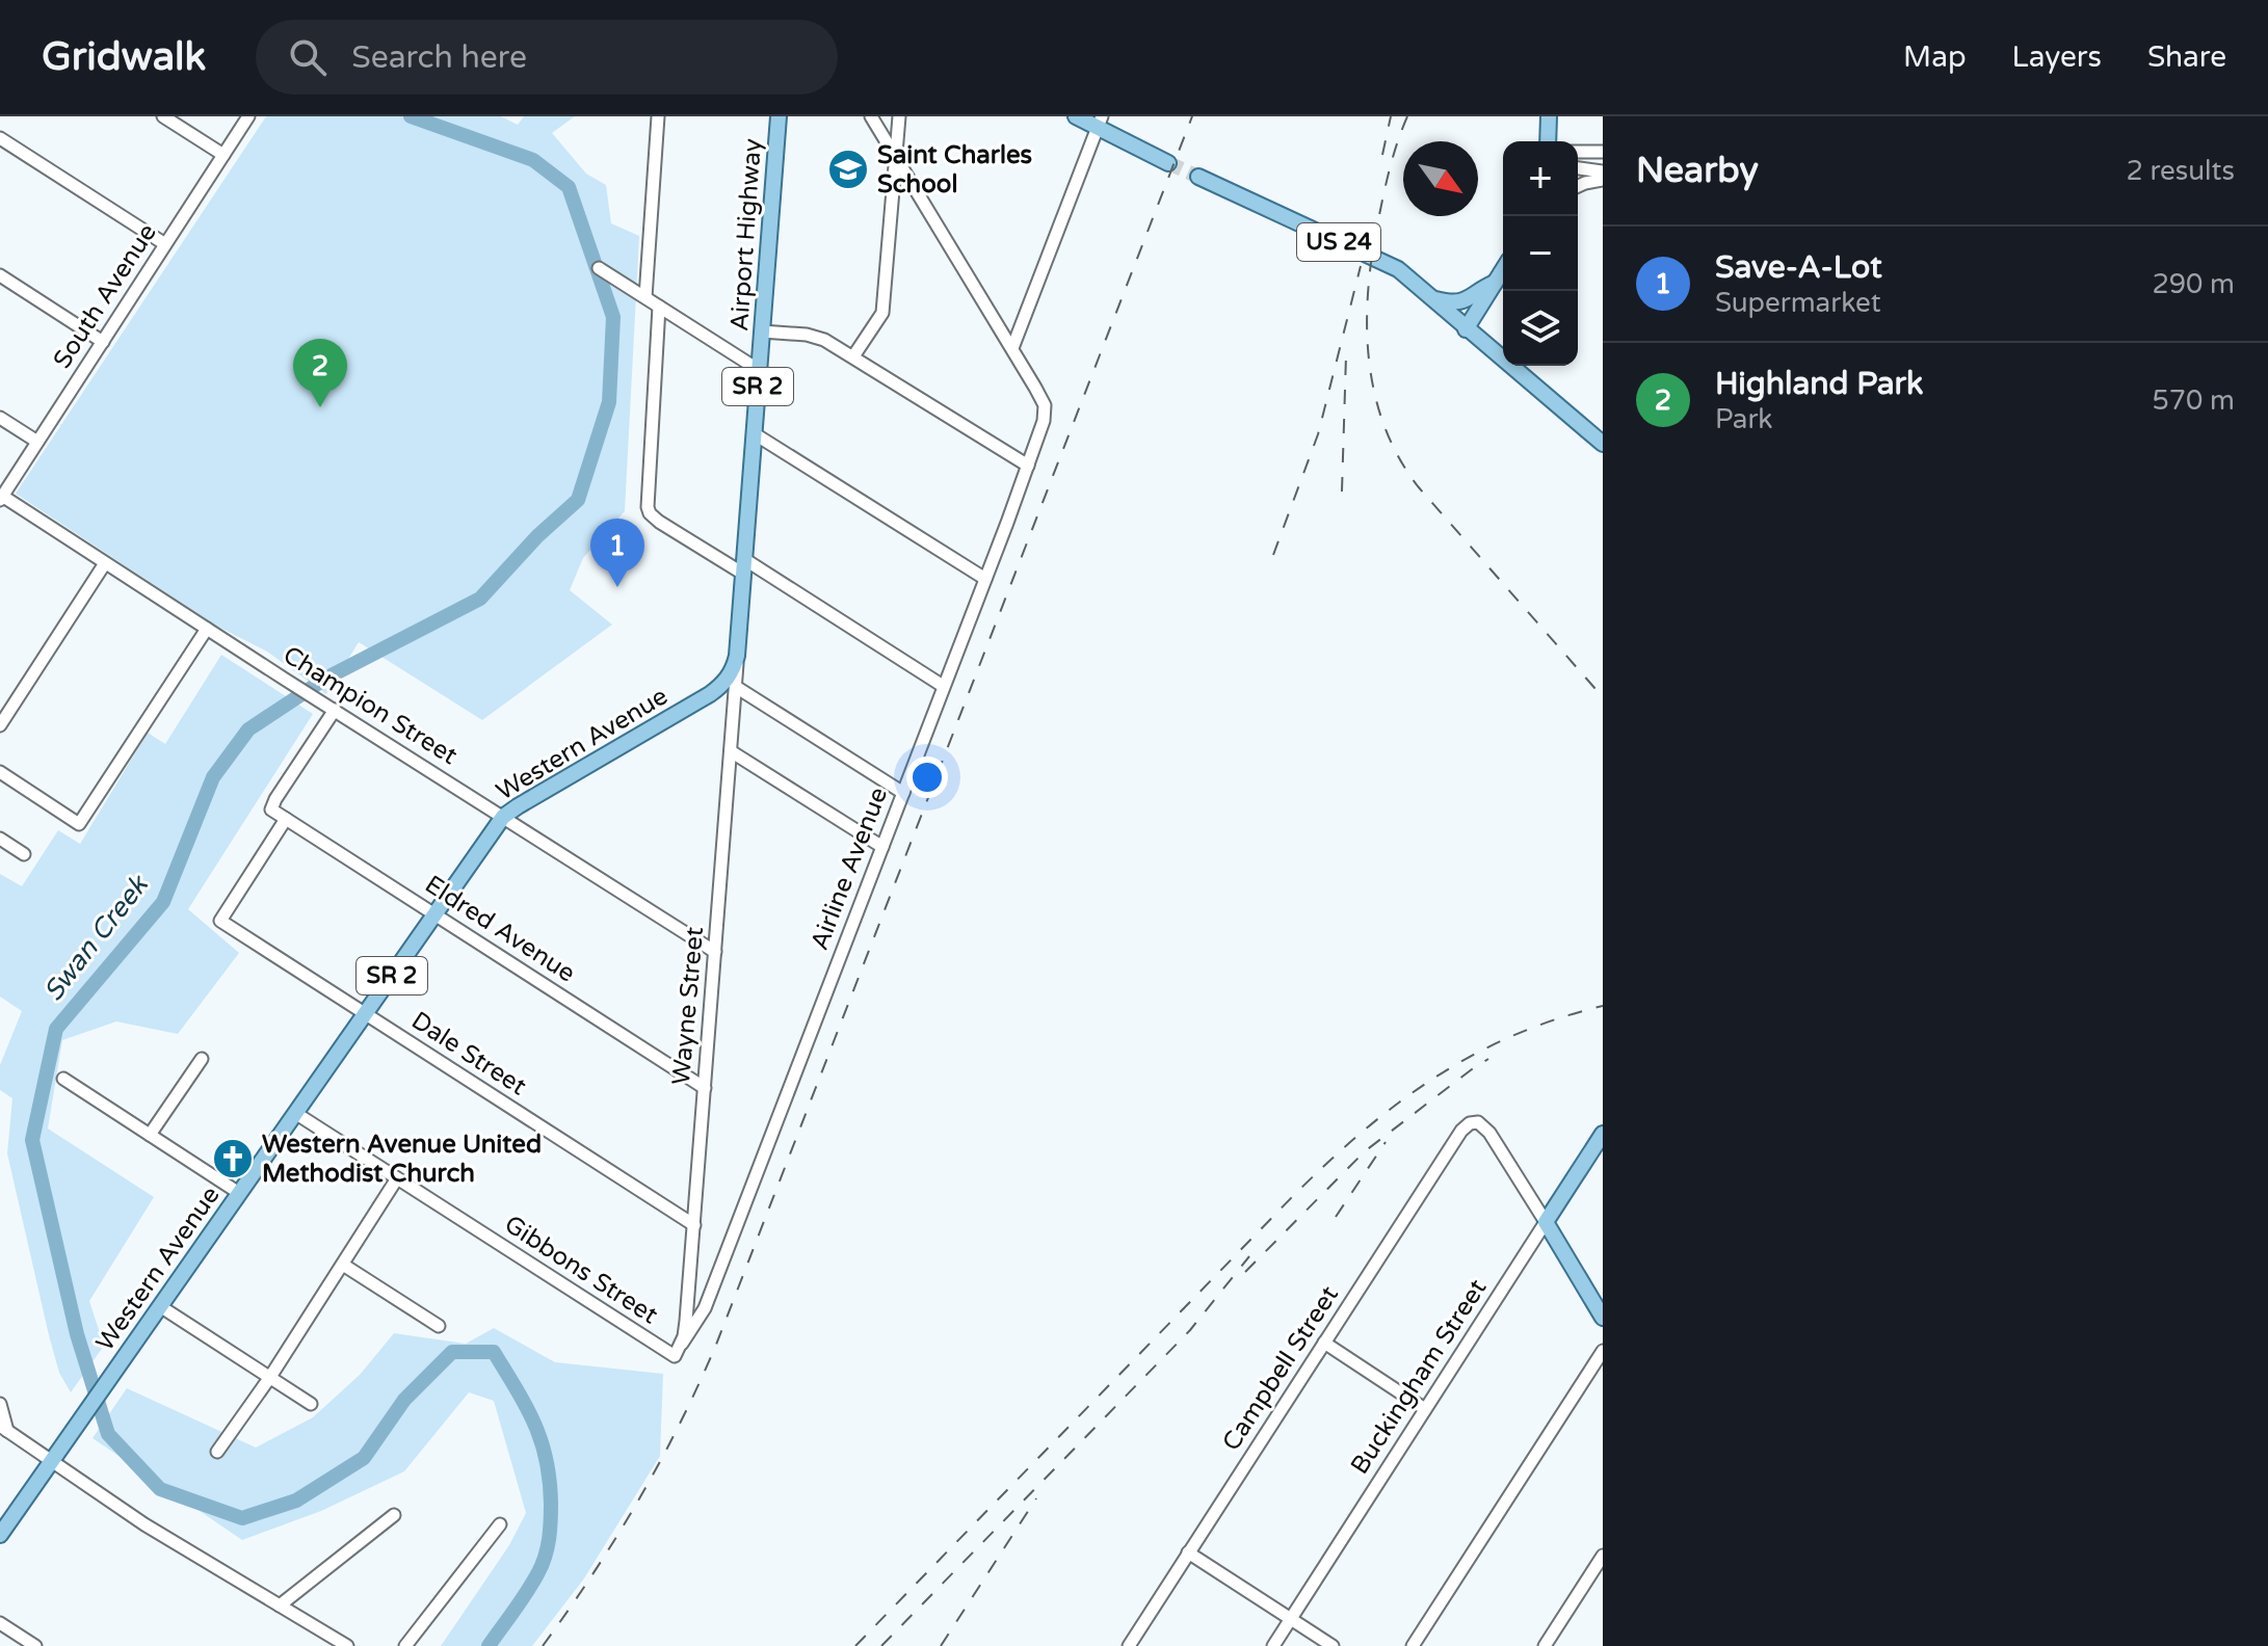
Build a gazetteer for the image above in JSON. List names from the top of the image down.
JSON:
{
  "streets": {
    "main road": [
      "Airport Highway",
      "US 24",
      "SR 2",
      "Western Avenue",
      "Buckingham Street"
    ],
    "street": [
      "South Avenue",
      "Champion Street",
      "Airline Avenue",
      "Eldred Avenue",
      "Wayne Street",
      "Dale Street",
      "Gibbons Street",
      "Campbell Street"
    ]
  },
  "crossings": [
    ["Airport Highway", "Western Avenue"],
    ["Airport Highway", "Wayne Street"],
    ["South Avenue", "Champion Street"],
    ["Champion Street", "Western Avenue"],
    ["Champion Street", "Eldred Avenue"],
    ["Champion Street", "Wayne Street"],
    ["Western Avenue", "Eldred Avenue"],
    ["Western Avenue", "Wayne Street"],
    ["Western Avenue", "Dale Street"],
    ["Western Avenue", "Gibbons Street"],
    ["Airline Avenue", "Wayne Street"],
    ["Eldred Avenue", "Wayne Street"],
    ["Eldred Avenue", "Dale Street"],
    ["Wayne Street", "Dale Street"],
    ["Wayne Street", "Gibbons Street"],
    ["Campbell Street", "Buckingham Street"]
  ],
  "water": ["Swan Creek"],
  "places": {
    "school or university": ["Saint Charles School"],
    "church": ["Western Avenue United Methodist Church"]
  },
  "north": "bottom right",
  "page": {
    "header": "Gridwalk",
    "search": "Search here",
    "nav": ["Map", "Layers", "Share"],
    "heading": ["Nearby", "2 results"],
    "map_buttons": ["+", "−"],
    "list": [
      {
        "mark": "1",
        "name": "Save-A-Lot",
        "note": "Supermarket",
        "value": "290 m"
      },
      {
        "mark": "2",
        "name": "Highland Park",
        "note": "Park",
        "value": "570 m"
      }
    ],
    "pins": ["2", "1"]
  }
}
